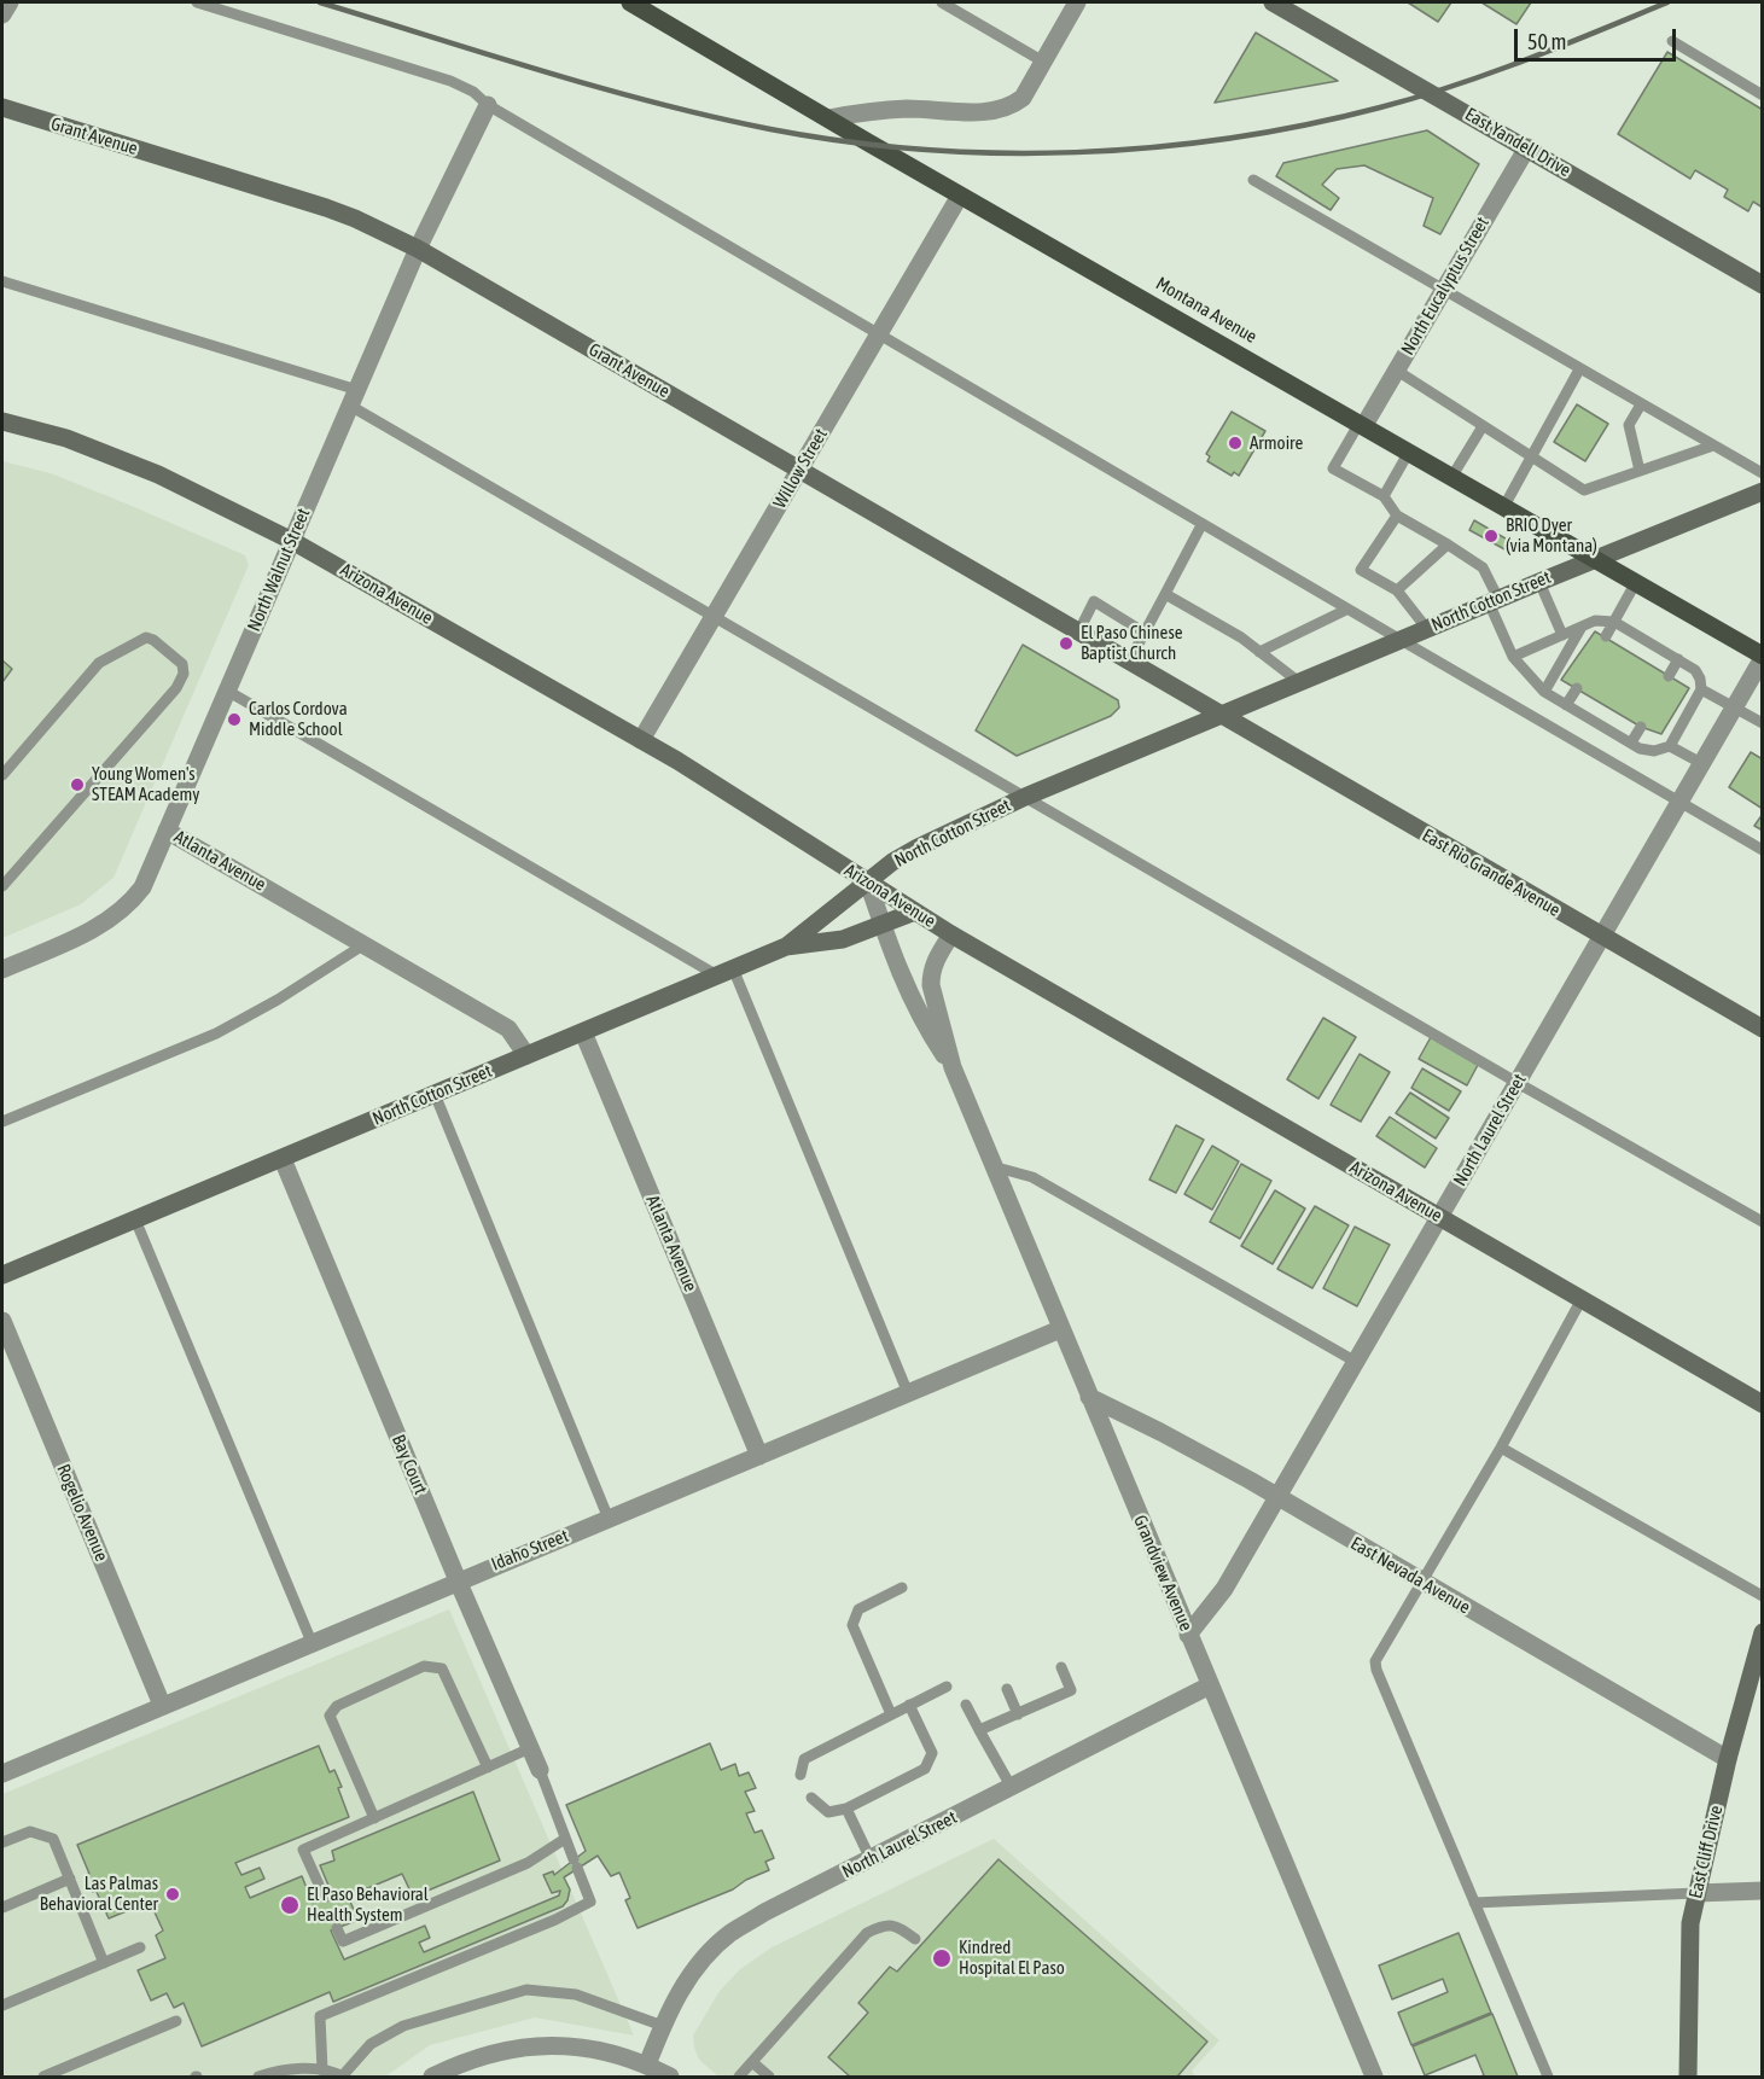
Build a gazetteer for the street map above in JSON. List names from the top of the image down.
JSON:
{
  "streets": {
    "main road": [
      "Grant Avenue",
      "East Yandell Drive",
      "Montana Avenue",
      "Arizona Avenue",
      "North Cotton Street",
      "East Rio Grande Avenue",
      "East Cliff Drive"
    ],
    "street": [
      "North Eucalyptus Street",
      "Willow Street",
      "North Walnut Street",
      "Atlanta Avenue",
      "North Laurel Street",
      "Bay Court",
      "Rogelio Avenue",
      "Idaho Street",
      "Grandview Avenue",
      "East Nevada Avenue"
    ]
  },
  "crossings": [
    ["Grant Avenue", "Willow Street"],
    ["Grant Avenue", "North Walnut Street"],
    ["Grant Avenue", "North Cotton Street"],
    ["Grant Avenue", "East Rio Grande Avenue"],
    ["East Yandell Drive", "North Eucalyptus Street"],
    ["North Eucalyptus Street", "Montana Avenue"],
    ["Montana Avenue", "Willow Street"],
    ["Montana Avenue", "North Cotton Street"],
    ["Montana Avenue", "North Laurel Street"],
    ["Willow Street", "Arizona Avenue"],
    ["North Walnut Street", "Arizona Avenue"],
    ["North Walnut Street", "Atlanta Avenue"],
    ["Arizona Avenue", "North Cotton Street"],
    ["Arizona Avenue", "North Laurel Street"],
    ["Arizona Avenue", "Grandview Avenue"],
    ["North Cotton Street", "Atlanta Avenue"],
    ["North Cotton Street", "East Rio Grande Avenue"],
    ["North Cotton Street", "Bay Court"],
    ["North Cotton Street", "Grandview Avenue"],
    ["Atlanta Avenue", "Idaho Street"],
    ["East Rio Grande Avenue", "North Laurel Street"],
    ["North Laurel Street", "Grandview Avenue"],
    ["North Laurel Street", "East Nevada Avenue"],
    ["Bay Court", "Idaho Street"],
    ["Rogelio Avenue", "Idaho Street"],
    ["Idaho Street", "Grandview Avenue"],
    ["Grandview Avenue", "East Nevada Avenue"],
    ["East Nevada Avenue", "East Cliff Drive"]
  ],
  "places": [
    "Armoire",
    "BRIO Dyer (via Montana)",
    "El Paso Chinese Baptist Church",
    "Carlos Cordova Middle School",
    "Young Women's STEAM Academy",
    "Las Palmas Behavioral Center",
    "El Paso Behavioral Health System",
    "Kindred Hospital El Paso"
  ],
  "scale_bar": "50 m"
}
